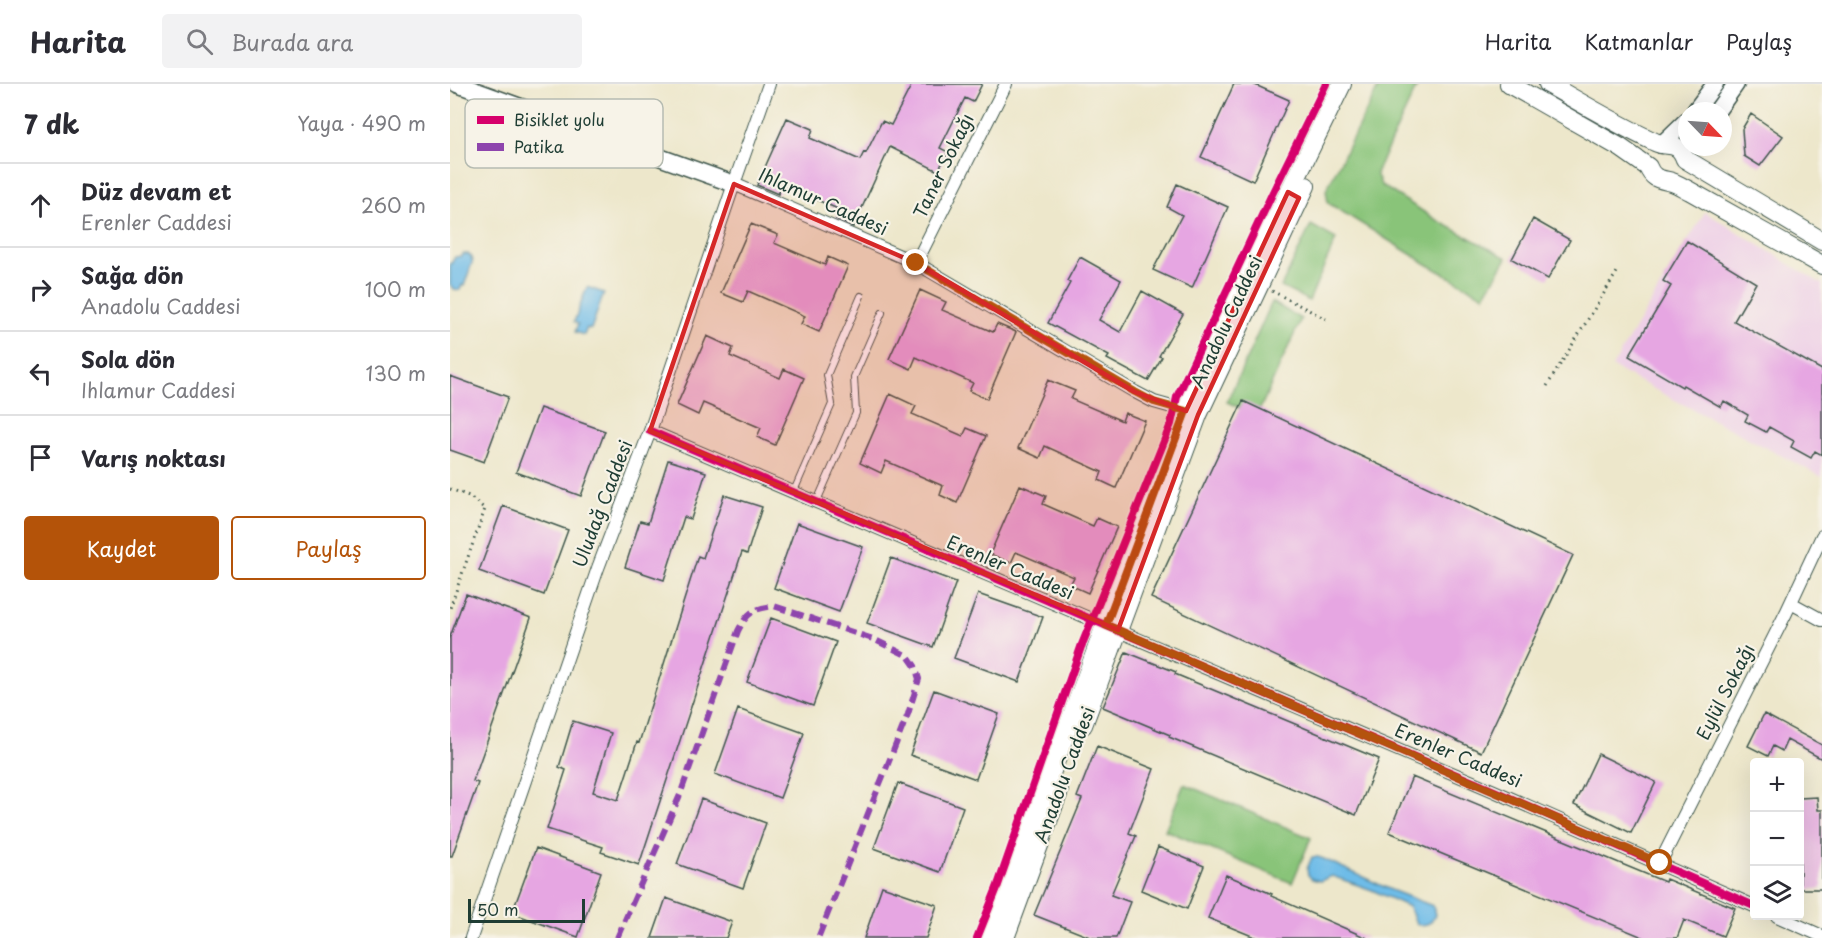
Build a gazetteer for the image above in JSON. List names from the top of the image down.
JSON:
{
  "streets": {
    "main road": ["Anadolu Caddesi"],
    "street": [
      "Taner Sokağı",
      "Ihlamur Caddesi",
      "Uludağ Caddesi",
      "Erenler Caddesi",
      "Eylül Sokağı"
    ]
  },
  "crossings": [
    ["Taner Sokağı", "Ihlamur Caddesi"],
    ["Ihlamur Caddesi", "Anadolu Caddesi"],
    ["Ihlamur Caddesi", "Uludağ Caddesi"],
    ["Anadolu Caddesi", "Erenler Caddesi"],
    ["Uludağ Caddesi", "Erenler Caddesi"],
    ["Erenler Caddesi", "Eylül Sokağı"]
  ],
  "legend": ["Bisiklet yolu", "Patika"],
  "scale_bar": "50 m",
  "north": "bottom right",
  "page": {
    "header": "Harita",
    "search": "Burada ara",
    "nav": ["Harita", "Katmanlar", "Paylaş"],
    "heading": ["7 dk", "Yaya · 490 m"],
    "list": [
      ["Düz devam et", "Erenler Caddesi", "260 m"],
      ["Sağa dön", "Anadolu Caddesi", "100 m"],
      ["Sola dön", "Ihlamur Caddesi", "130 m"],
      "Varış noktası"
    ],
    "buttons": ["Kaydet", "Paylaş"],
    "map_buttons": ["+", "−"],
    "scale": "50 m"
  }
}
